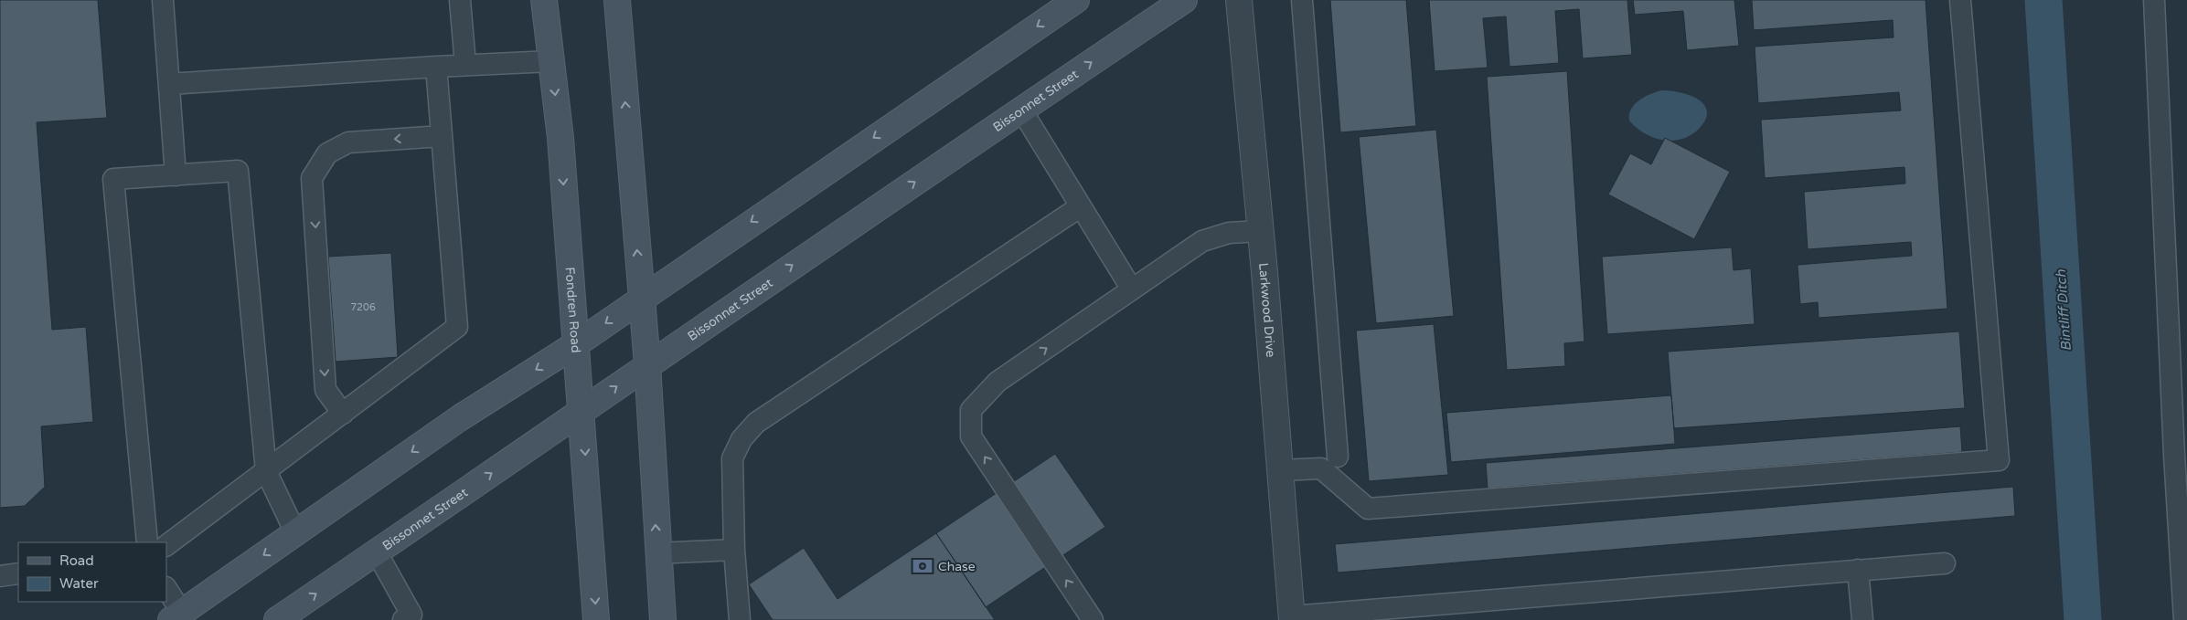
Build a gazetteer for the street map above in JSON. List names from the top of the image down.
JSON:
{
  "streets": {
    "main road": ["Bissonnet Street", "Fondren Road"],
    "street": ["Larkwood Drive"]
  },
  "crossings": [
    ["Bissonnet Street", "Fondren Road"]
  ],
  "water": ["Bintliff Ditch"],
  "places": {
    "bank": ["Chase"]
  },
  "house_numbers": ["7206"],
  "legend": ["Road", "Water"]
}
